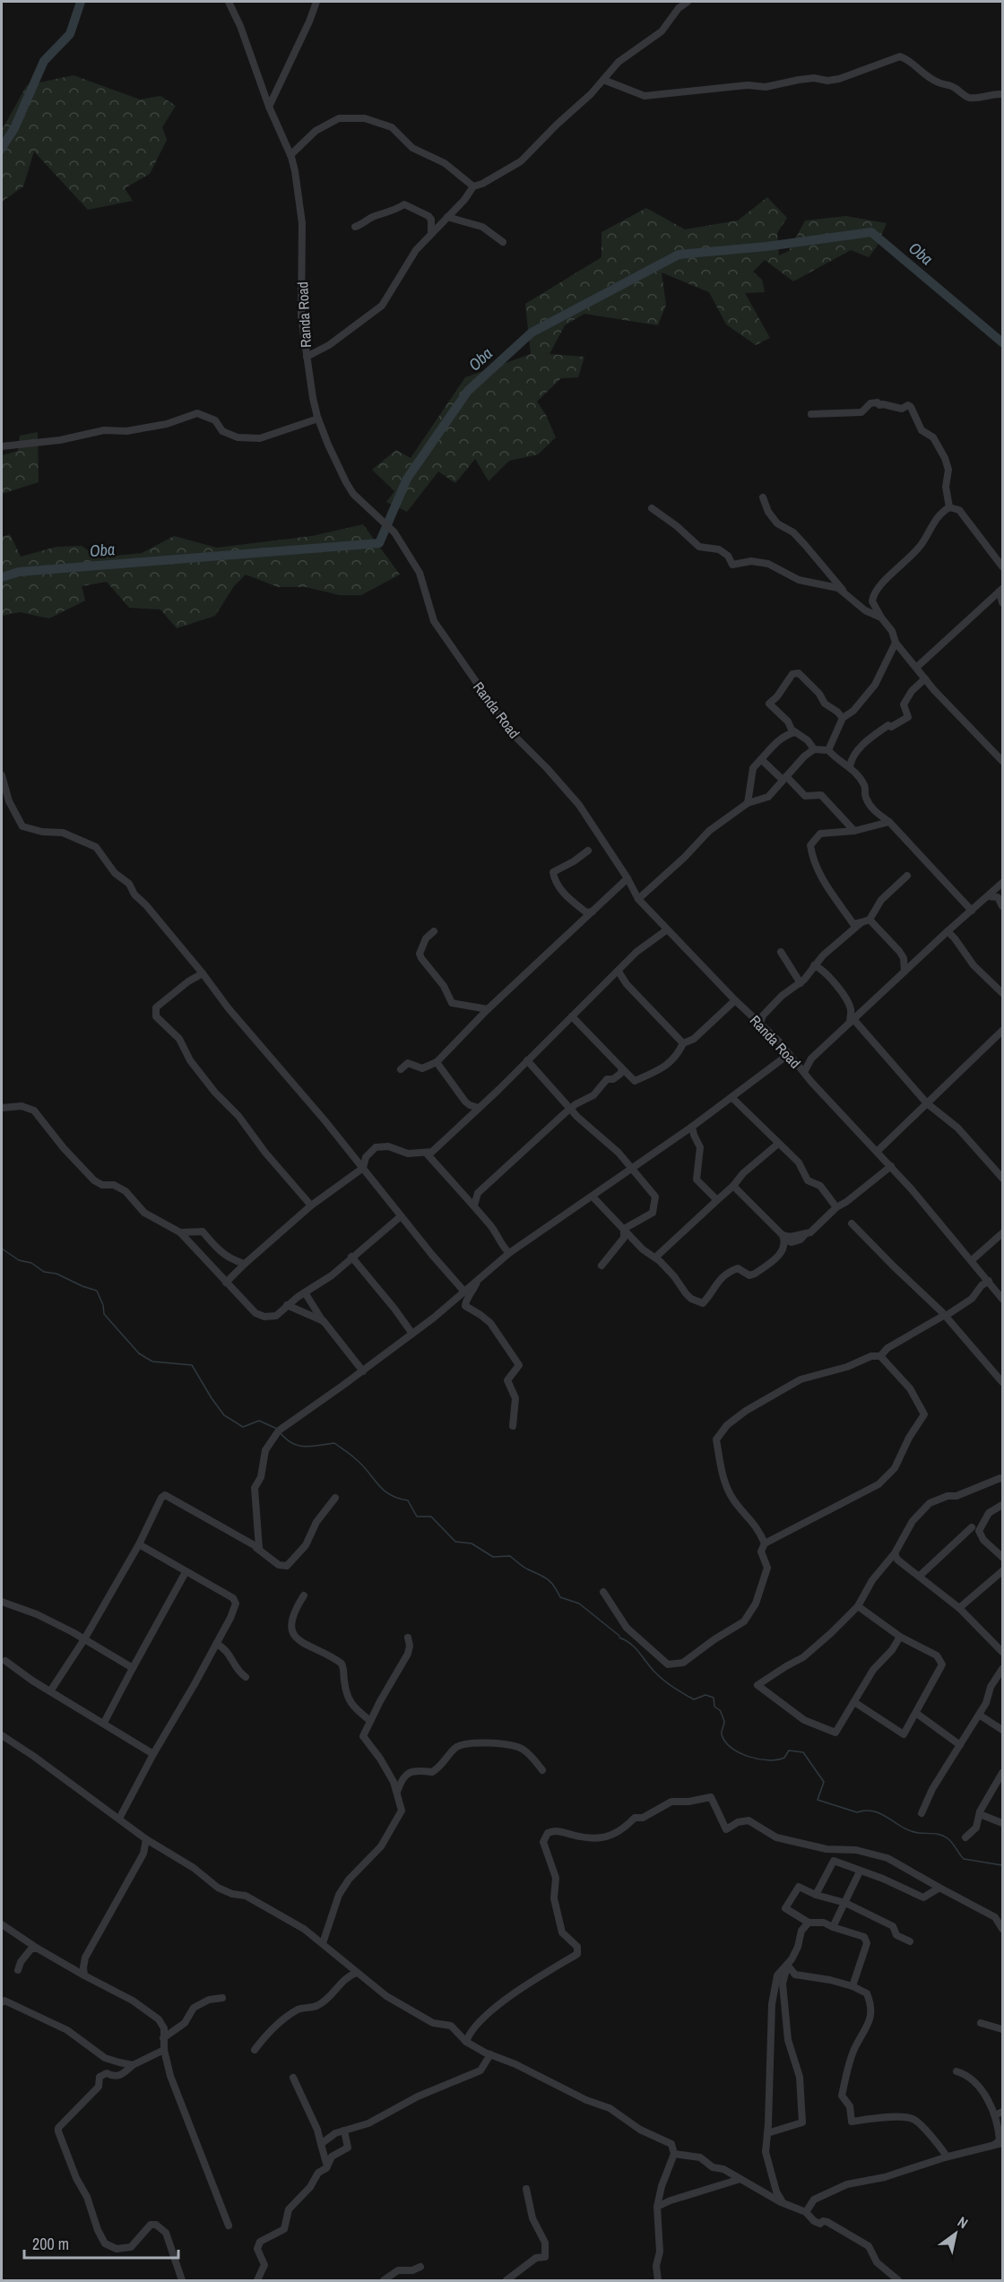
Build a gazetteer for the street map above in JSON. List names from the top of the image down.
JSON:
{
  "streets": {
    "street": ["Randa Road"]
  },
  "water": ["Oba"],
  "scale_bar": "200 m",
  "north": "top right"
}
